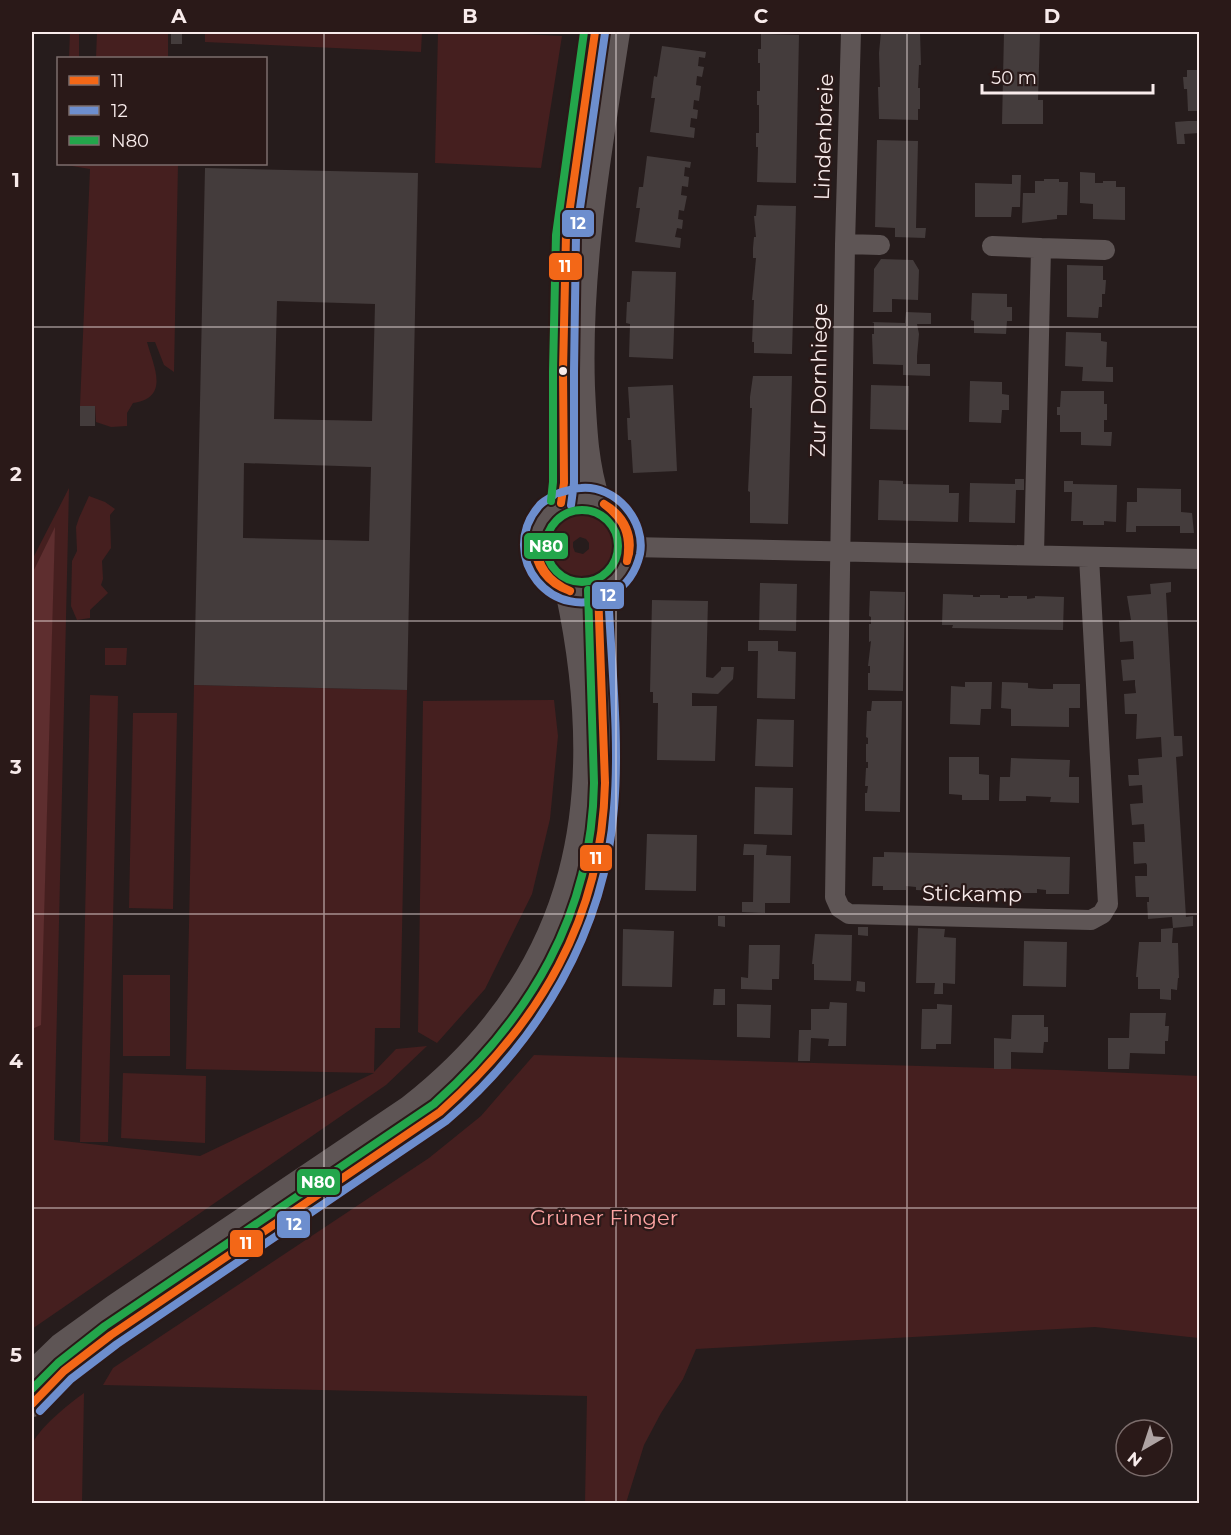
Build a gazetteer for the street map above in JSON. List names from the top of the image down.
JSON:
{
  "streets": {
    "street": ["Lindenbreie", "Zur Dornhiege", "Stickamp"]
  },
  "crossings": [
    ["Lindenbreie", "Zur Dornhiege"],
    ["Zur Dornhiege", "Stickamp"]
  ],
  "parks": ["Grüner Finger"],
  "lines": ["transit line 11", "transit line N80", "transit line 12"],
  "legend": ["11", "12", "N80"],
  "scale_bar": "50 m",
  "north": "bottom left",
  "grid": {
    "columns": [
      "A",
      "B",
      "C",
      "D"
    ],
    "rows": [
      "1",
      "2",
      "3",
      "4",
      "5"
    ]
  }
}
